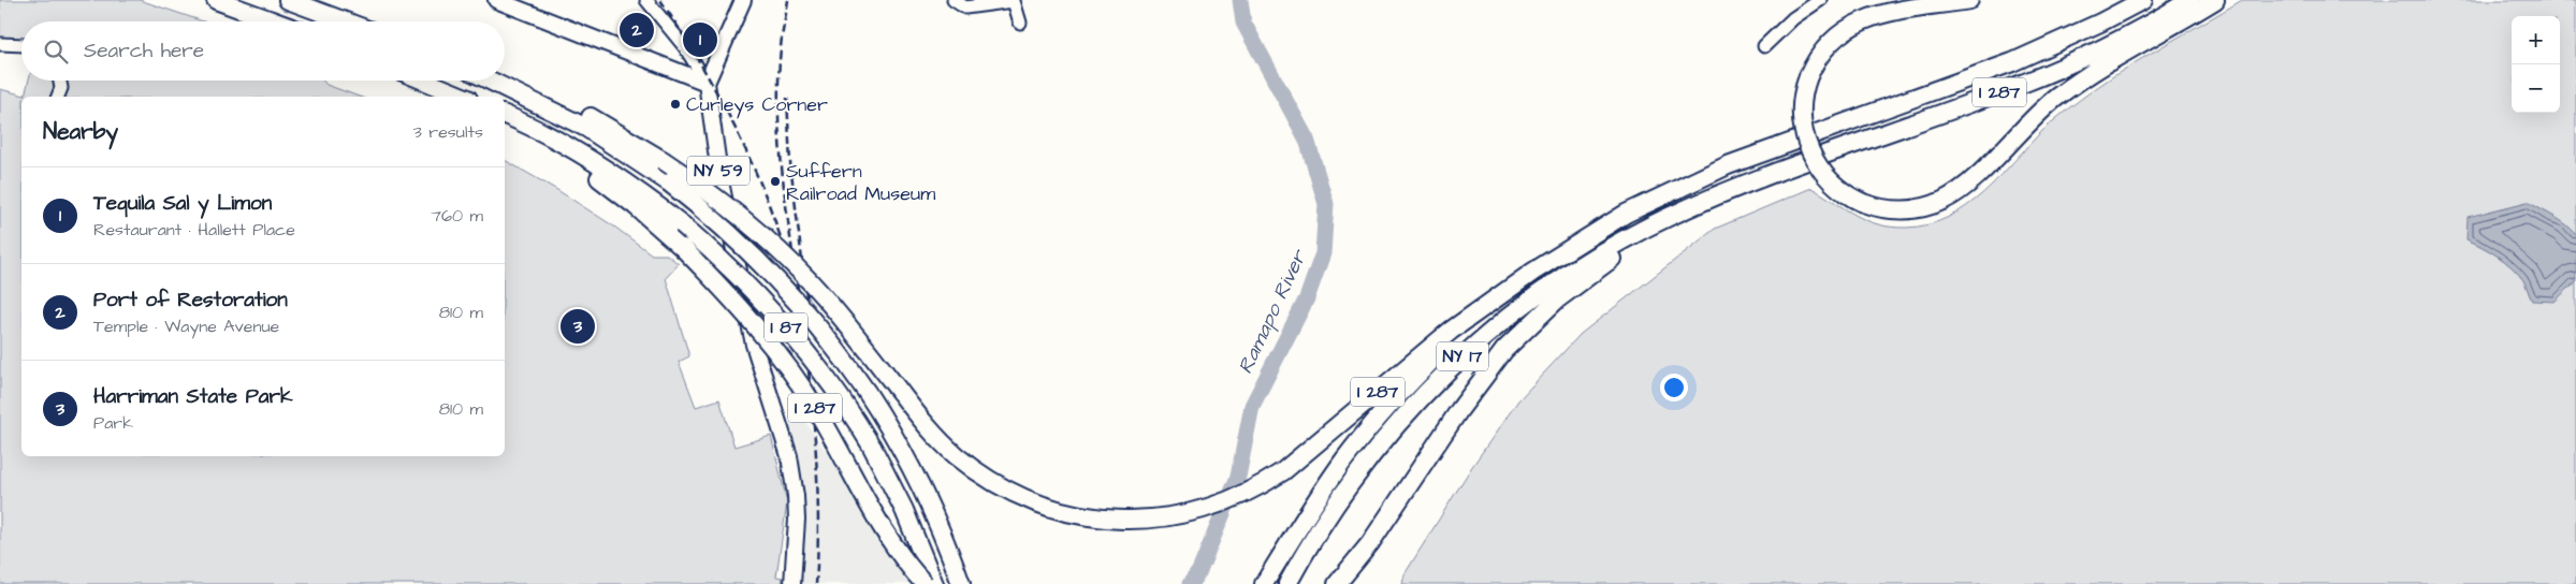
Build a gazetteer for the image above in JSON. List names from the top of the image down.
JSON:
{
  "streets": {
    "highway": ["I 287", "I 87", "NY 17"],
    "main road": ["NY 59"]
  },
  "crossings": [
    ["I 287", "I 87"],
    ["I 287", "NY 17"]
  ],
  "water": ["Ramapo River"],
  "places": ["Curleys Corner", "Suffern Railroad Museum"],
  "page": {
    "pins": ["2", "1", "3"],
    "map_buttons": ["+", "−"],
    "search": "Search here",
    "heading": ["Nearby", "3 results"],
    "list": [
      {
        "mark": "1",
        "name": "Tequila Sal y Limon",
        "note": "Restaurant · Hallett Place",
        "value": "760 m"
      },
      {
        "mark": "2",
        "name": "Port of Restoration",
        "note": "Temple · Wayne Avenue",
        "value": "810 m"
      },
      {
        "mark": "3",
        "name": "Harriman State Park",
        "note": "Park",
        "value": "810 m"
      }
    ]
  }
}
